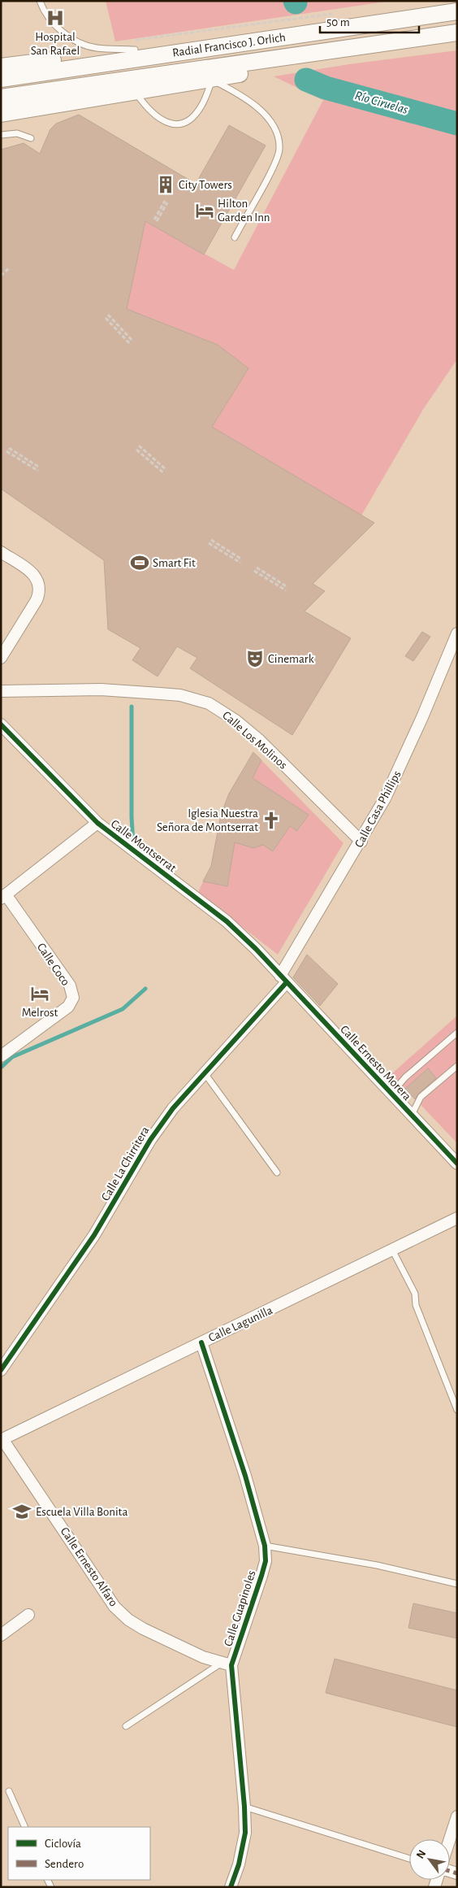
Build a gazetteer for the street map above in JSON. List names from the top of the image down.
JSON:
{
  "streets": {
    "main road": ["Radial Francisco J. Orlich"],
    "street": [
      "Calle Los Molinos",
      "Calle Casa Phillips",
      "Calle Montserrat",
      "Calle Coco",
      "Calle Ernesto Morera",
      "Calle La Chirritera",
      "Calle Lagunilla",
      "Calle Ernesto Alfaro",
      "Calle Guapinoles"
    ]
  },
  "crossings": [
    ["Calle Los Molinos", "Calle Casa Phillips"],
    ["Calle Casa Phillips", "Calle Montserrat"],
    ["Calle Casa Phillips", "Calle Ernesto Morera"],
    ["Calle Casa Phillips", "Calle La Chirritera"],
    ["Calle Montserrat", "Calle Coco"],
    ["Calle Montserrat", "Calle Ernesto Morera"],
    ["Calle Montserrat", "Calle La Chirritera"],
    ["Calle Ernesto Morera", "Calle La Chirritera"],
    ["Calle Lagunilla", "Calle Ernesto Alfaro"],
    ["Calle Lagunilla", "Calle Guapinoles"],
    ["Calle Ernesto Alfaro", "Calle Guapinoles"]
  ],
  "water": ["Río Ciruelas"],
  "places": {
    "hospital": ["Hospital San Rafael"],
    "building": ["City Towers"],
    "hotel": ["Hilton Garden Inn", "Melrost"],
    "sports": ["Smart Fit"],
    "theatre": ["Cinemark"],
    "church": ["Iglesia Nuestra Señora de Montserrat"],
    "school or university": ["Escuela Villa Bonita"]
  },
  "legend": ["Ciclovía", "Sendero"],
  "scale_bar": "50 m",
  "north": "top left"
}
